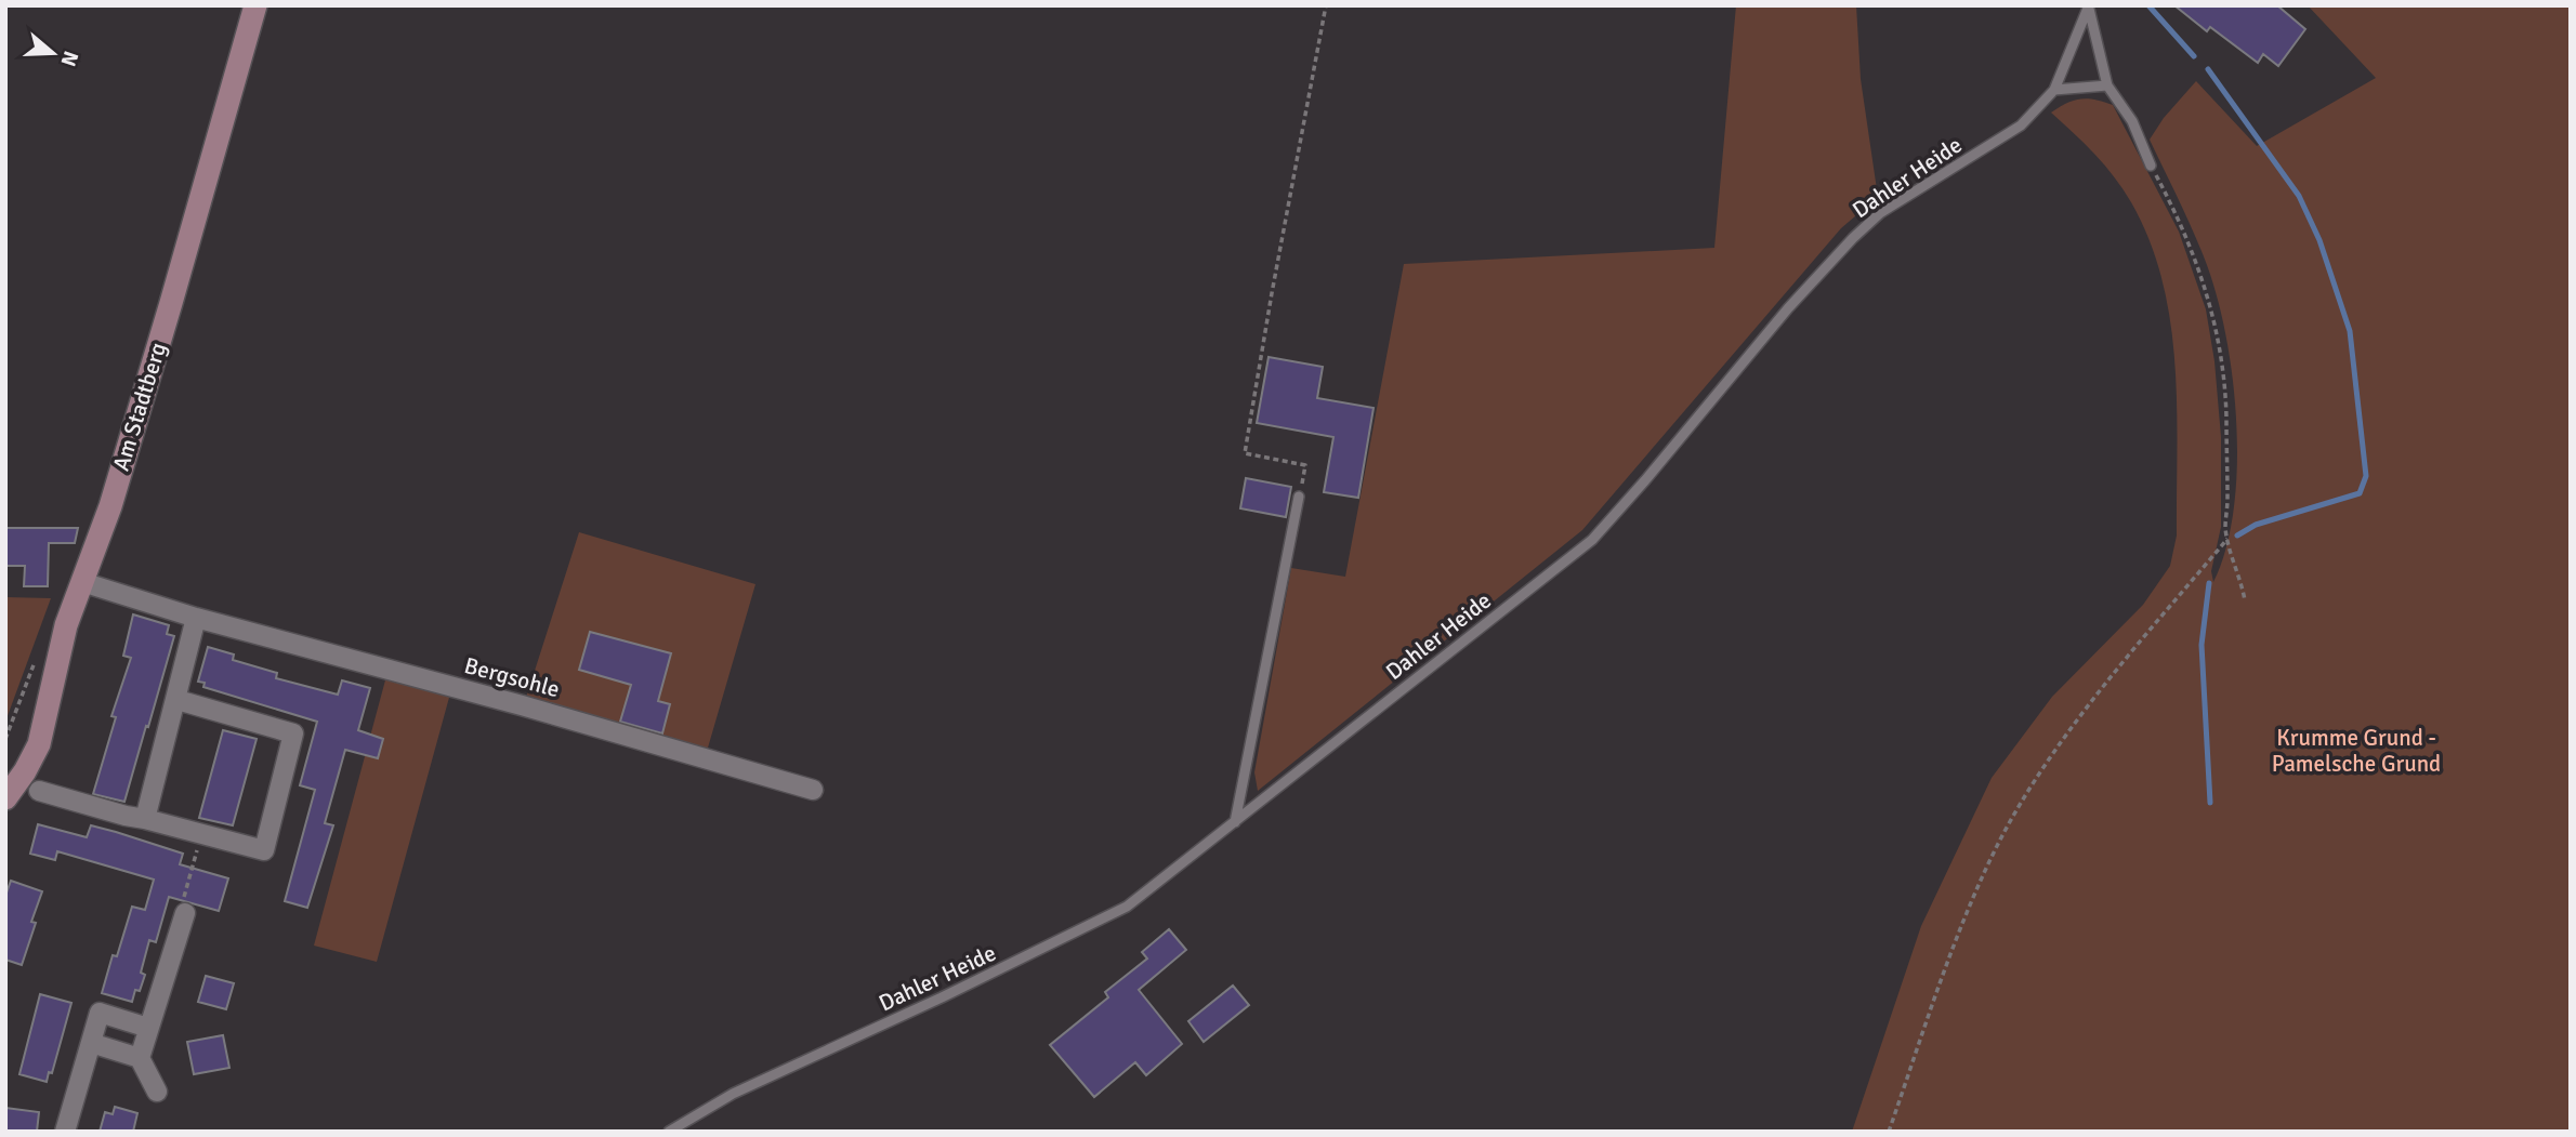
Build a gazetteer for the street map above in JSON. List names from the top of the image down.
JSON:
{
  "streets": {
    "street": ["Am Stadtberg", "Bergsohle"],
    "lane": ["Dahler Heide"]
  },
  "crossings": [
    ["Am Stadtberg", "Bergsohle"]
  ],
  "parks": ["Krumme Grund - Pamelsche Grund"],
  "north": "right"
}
